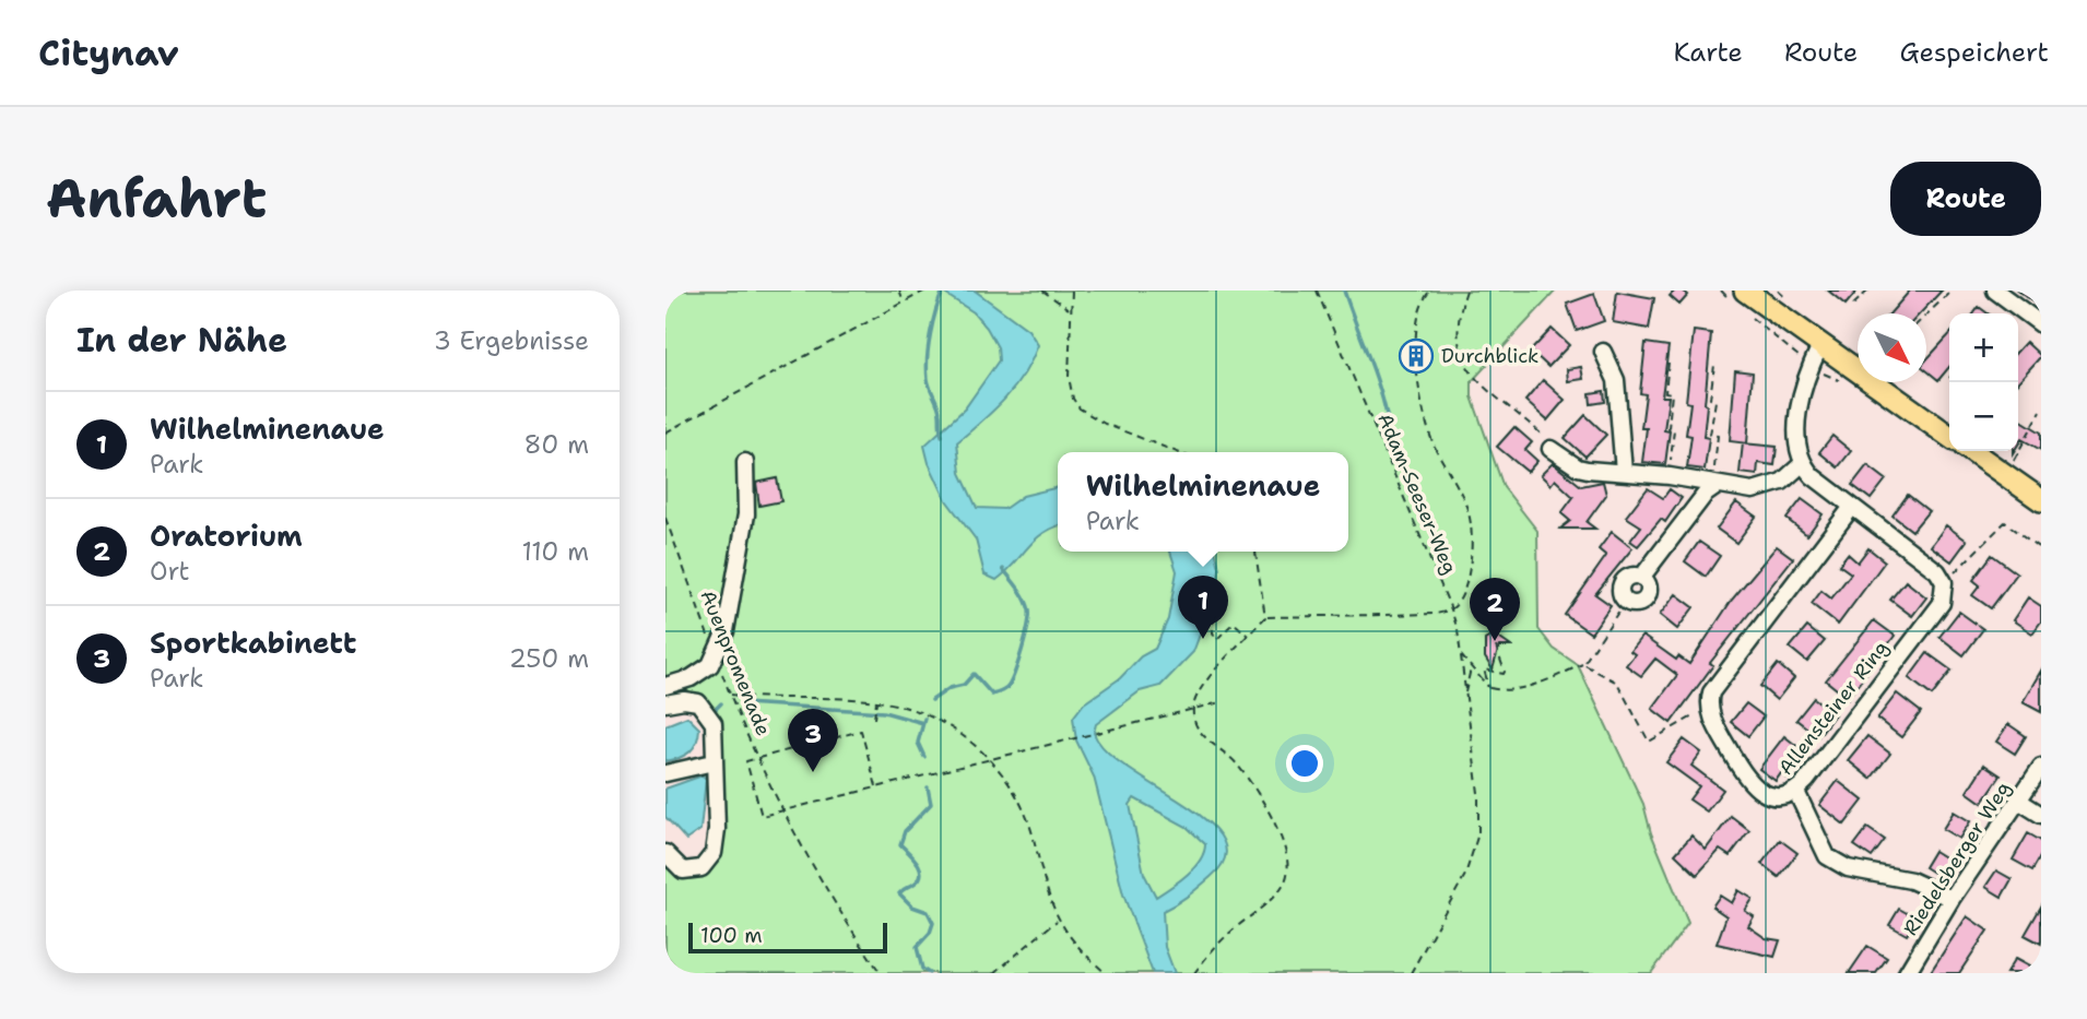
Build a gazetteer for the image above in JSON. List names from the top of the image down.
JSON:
{
  "streets": {
    "street": ["Allensteiner Ring", "Riedelsberger Weg"],
    "path": ["Adam-Seeser-Weg", "Auenpromenade"]
  },
  "places": {
    "building": ["Durchblick"]
  },
  "scale_bar": "100 m",
  "north": "bottom right",
  "page": {
    "header": "Citynav",
    "nav": ["Karte", "Route", "Gespeichert"],
    "buttons": "Route",
    "title": "Anfahrt",
    "heading": ["In der Nähe", "3 Ergebnisse"],
    "map_buttons": ["+", "−"],
    "list": [
      {
        "mark": "1",
        "name": "Wilhelminenaue",
        "note": "Park",
        "value": "80 m"
      },
      {
        "mark": "2",
        "name": "Oratorium",
        "note": "Ort",
        "value": "110 m"
      },
      {
        "mark": "3",
        "name": "Sportkabinett",
        "note": "Park",
        "value": "250 m"
      }
    ],
    "popup": ["Wilhelminenaue", "Park"],
    "pins": ["1", "2", "3"],
    "scale": "100 m"
  }
}
